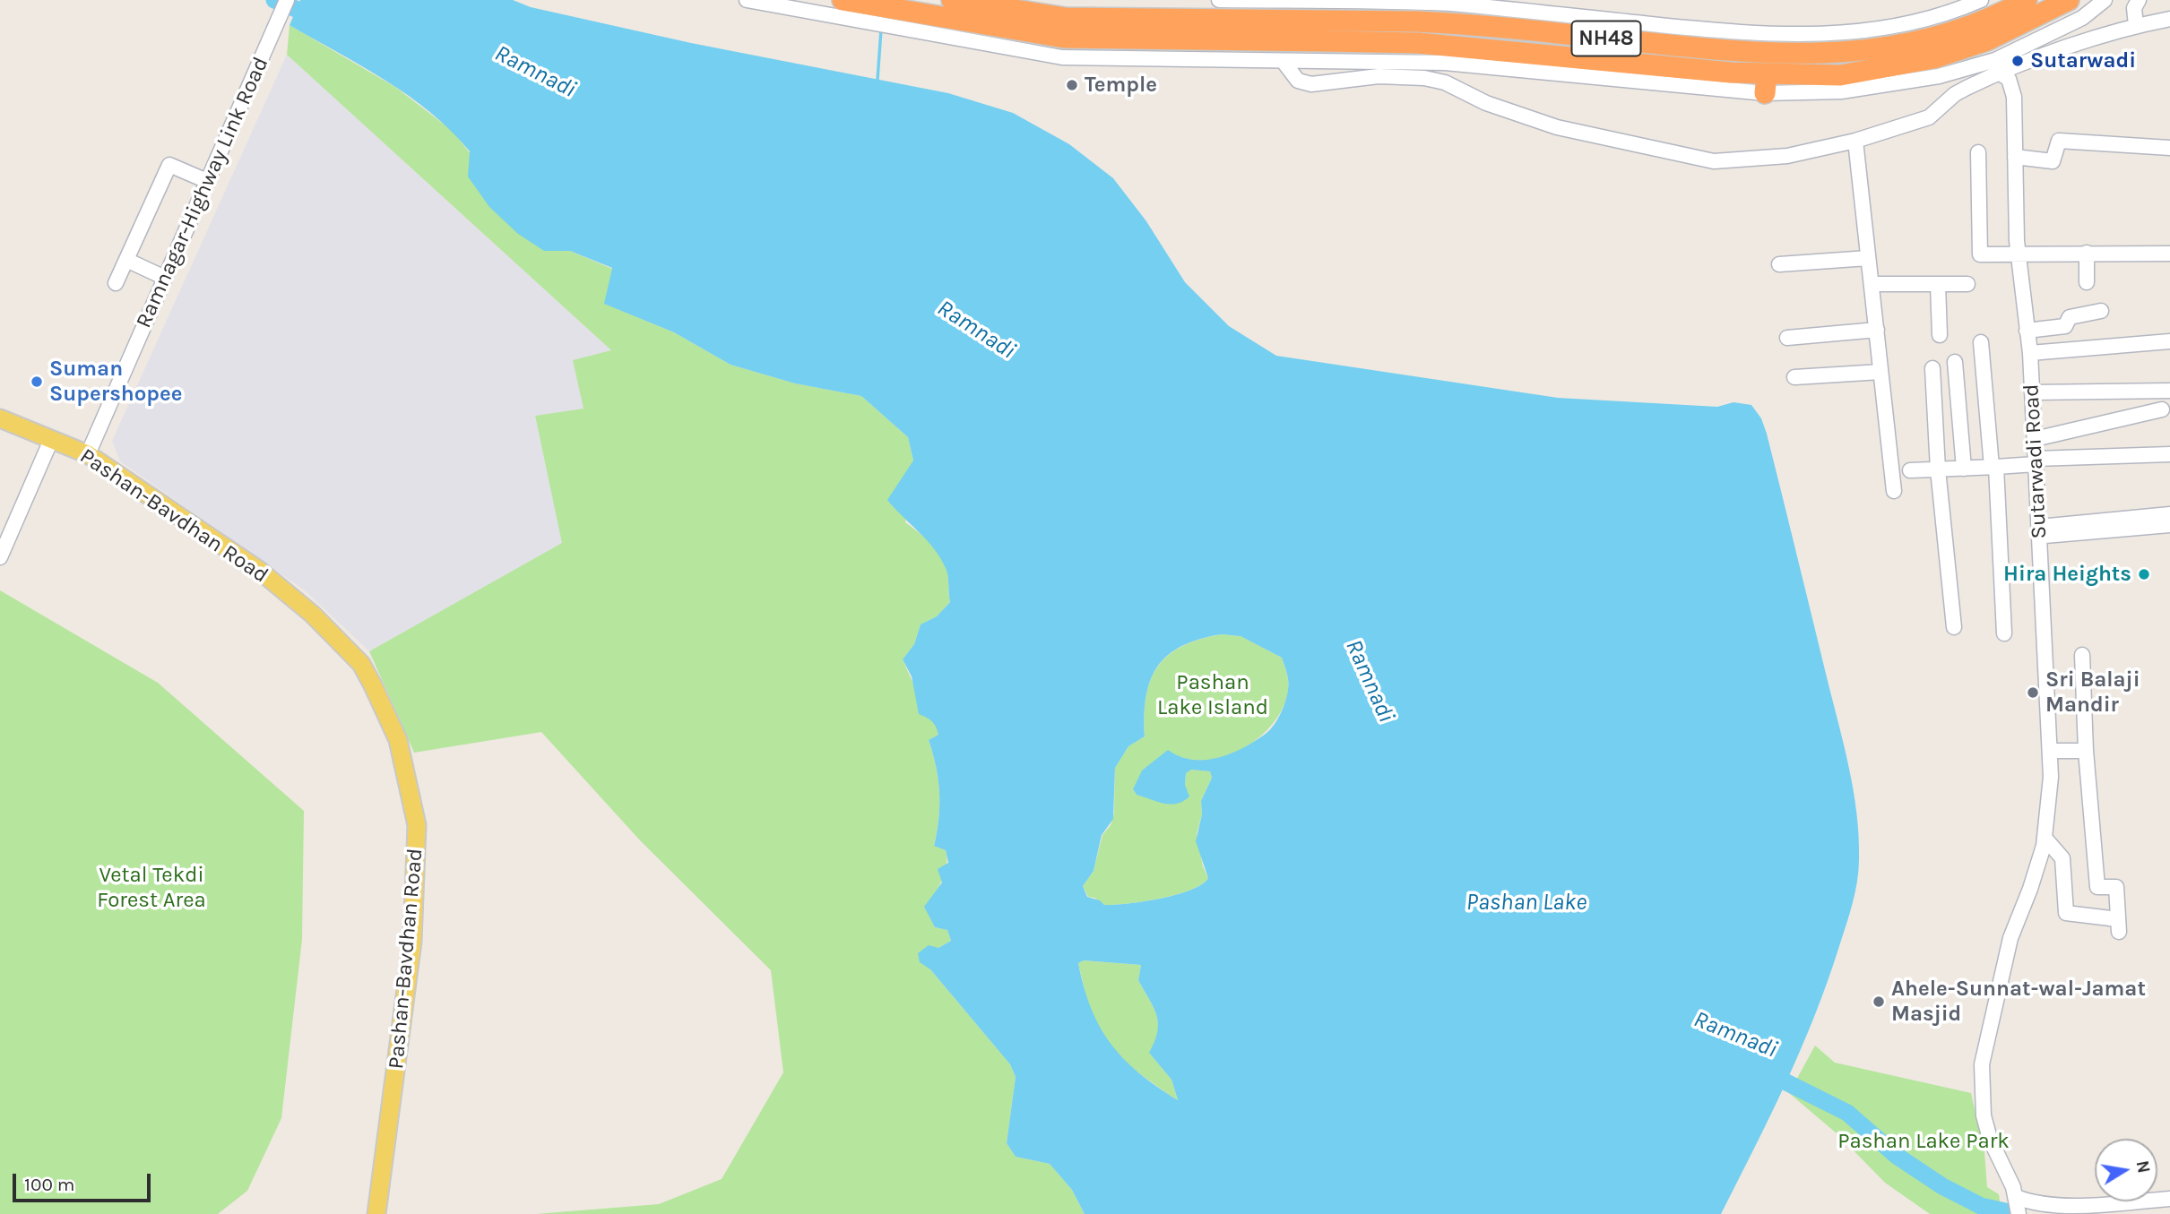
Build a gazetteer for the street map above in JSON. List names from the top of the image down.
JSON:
{
  "streets": {
    "highway": ["NH48"],
    "main road": ["Pashan-Bavdhan Road"],
    "street": ["Ramnagar-Highway Link Road", "Sutarwadi Road"]
  },
  "crossings": [
    ["Ramnagar-Highway Link Road", "Pashan-Bavdhan Road"]
  ],
  "water": ["Ramnadi", "Pashan Lake"],
  "parks": ["Pashan Lake Island", "Vetal Tekdi Forest Area", "Pashan Lake Park"],
  "places": [
    "Sutarwadi",
    "Temple",
    "Suman Supershopee",
    "Hira Heights",
    "Sri Balaji Mandir",
    "Ahele-Sunnat-wal-Jamat Masjid"
  ],
  "scale_bar": "100 m",
  "north": "right"
}
